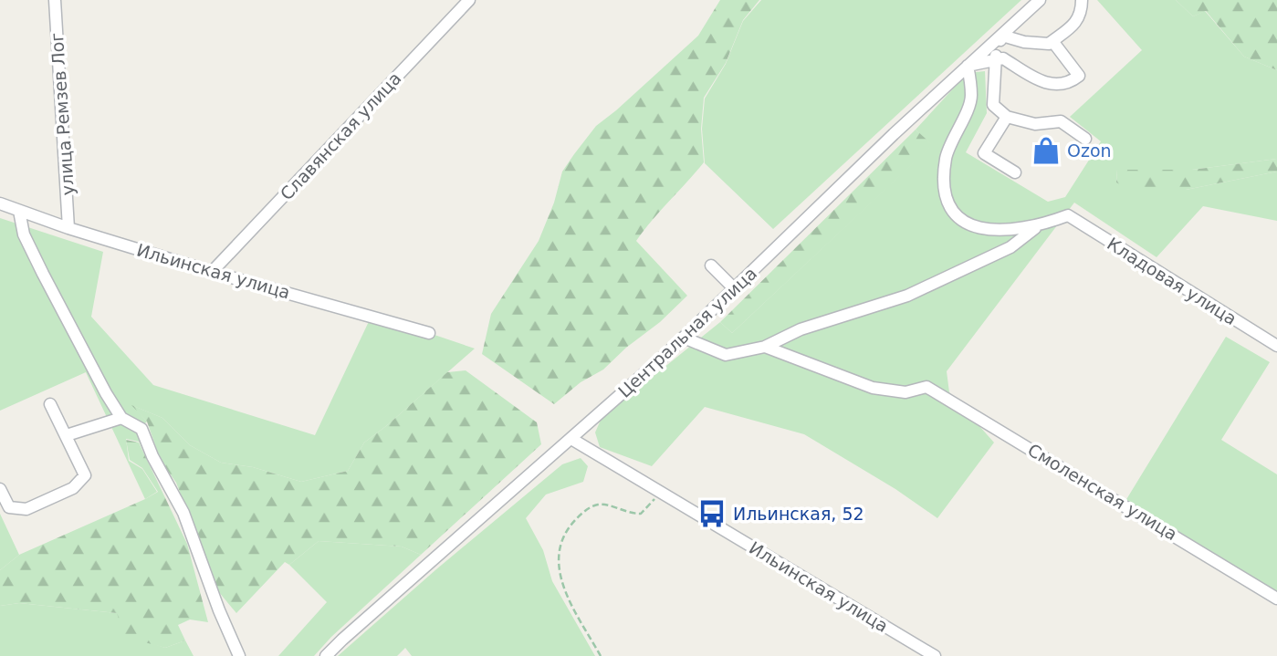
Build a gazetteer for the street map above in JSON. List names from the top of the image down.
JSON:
{
  "streets": {
    "street": [
      "улица Ремзев Лог",
      "Славянская улица",
      "Ильинская улица",
      "Кладовая улица",
      "Центральная улица",
      "Смоленская улица"
    ]
  },
  "crossings": [
    ["улица Ремзев Лог", "Ильинская улица"],
    ["Славянская улица", "Ильинская улица"],
    ["Ильинская улица", "Центральная улица"]
  ],
  "places": {
    "shop": ["Ozon"],
    "bus stop": ["Ильинская, 52"]
  }
}
